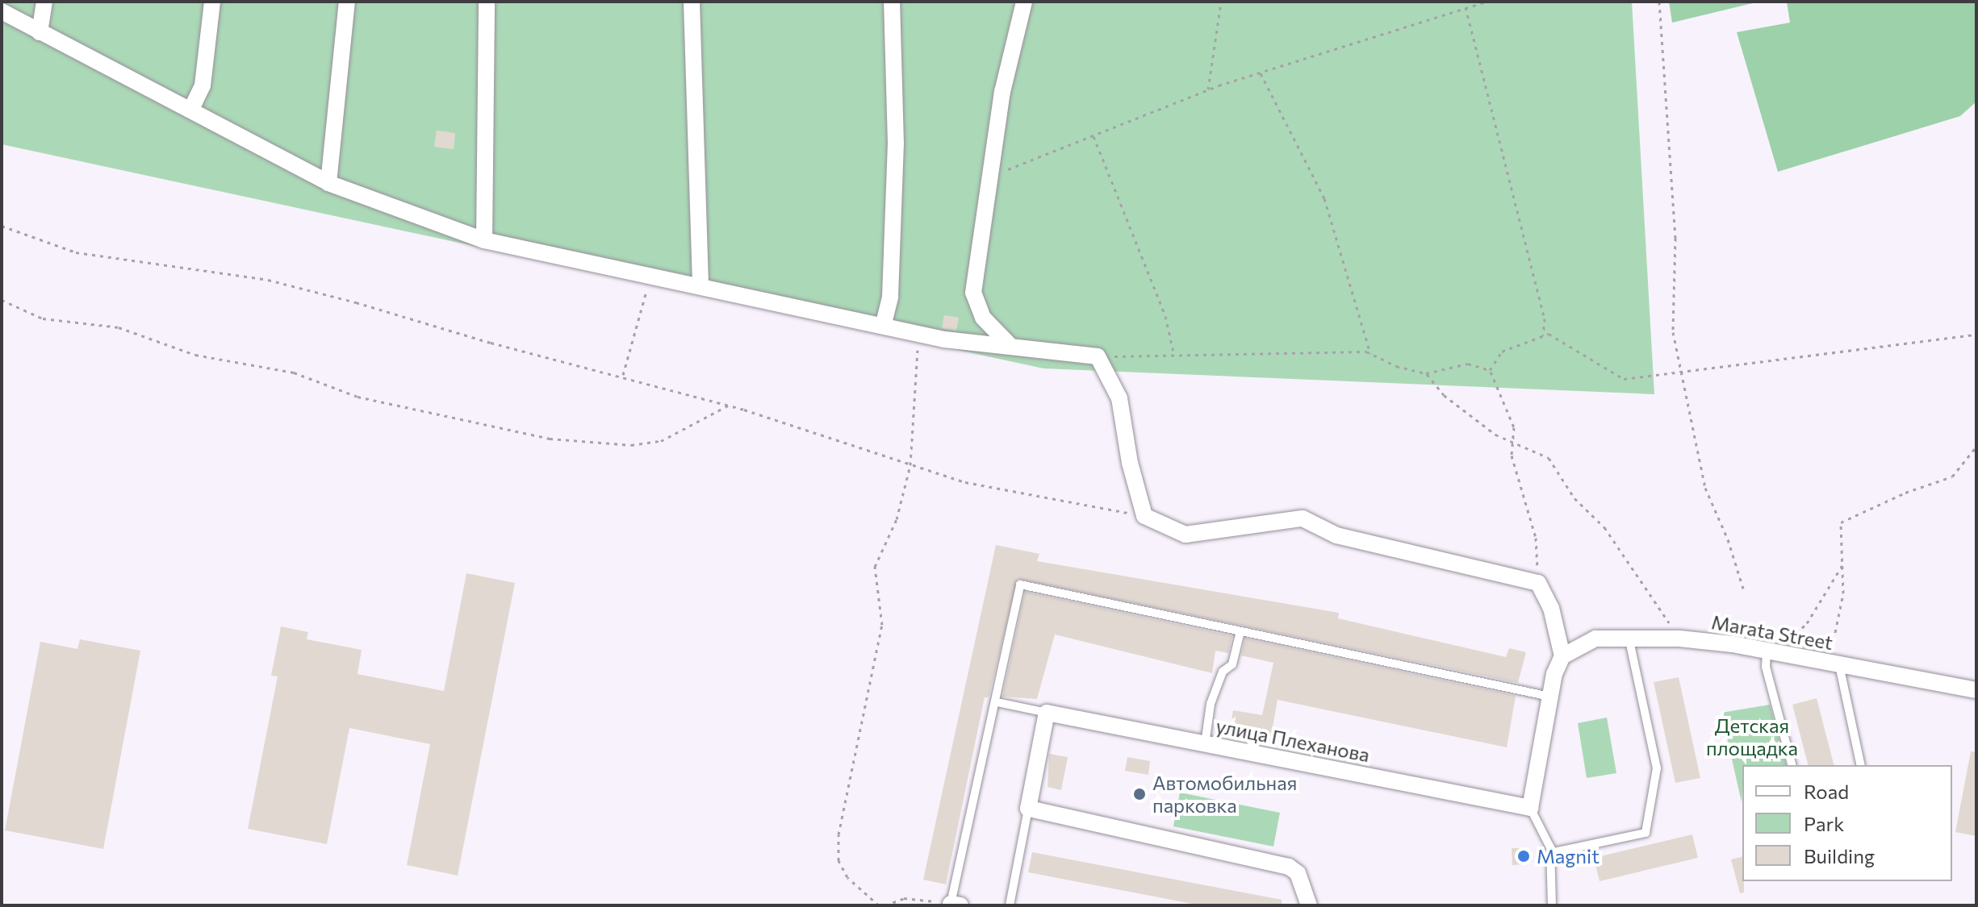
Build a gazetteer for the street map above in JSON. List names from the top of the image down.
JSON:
{
  "streets": {
    "street": ["Marata Street", "улица Плеханова"]
  },
  "parks": ["Детская площадка"],
  "places": ["Автомобильная парковка", "Magnit"],
  "legend": ["Road", "Park", "Building"]
}
